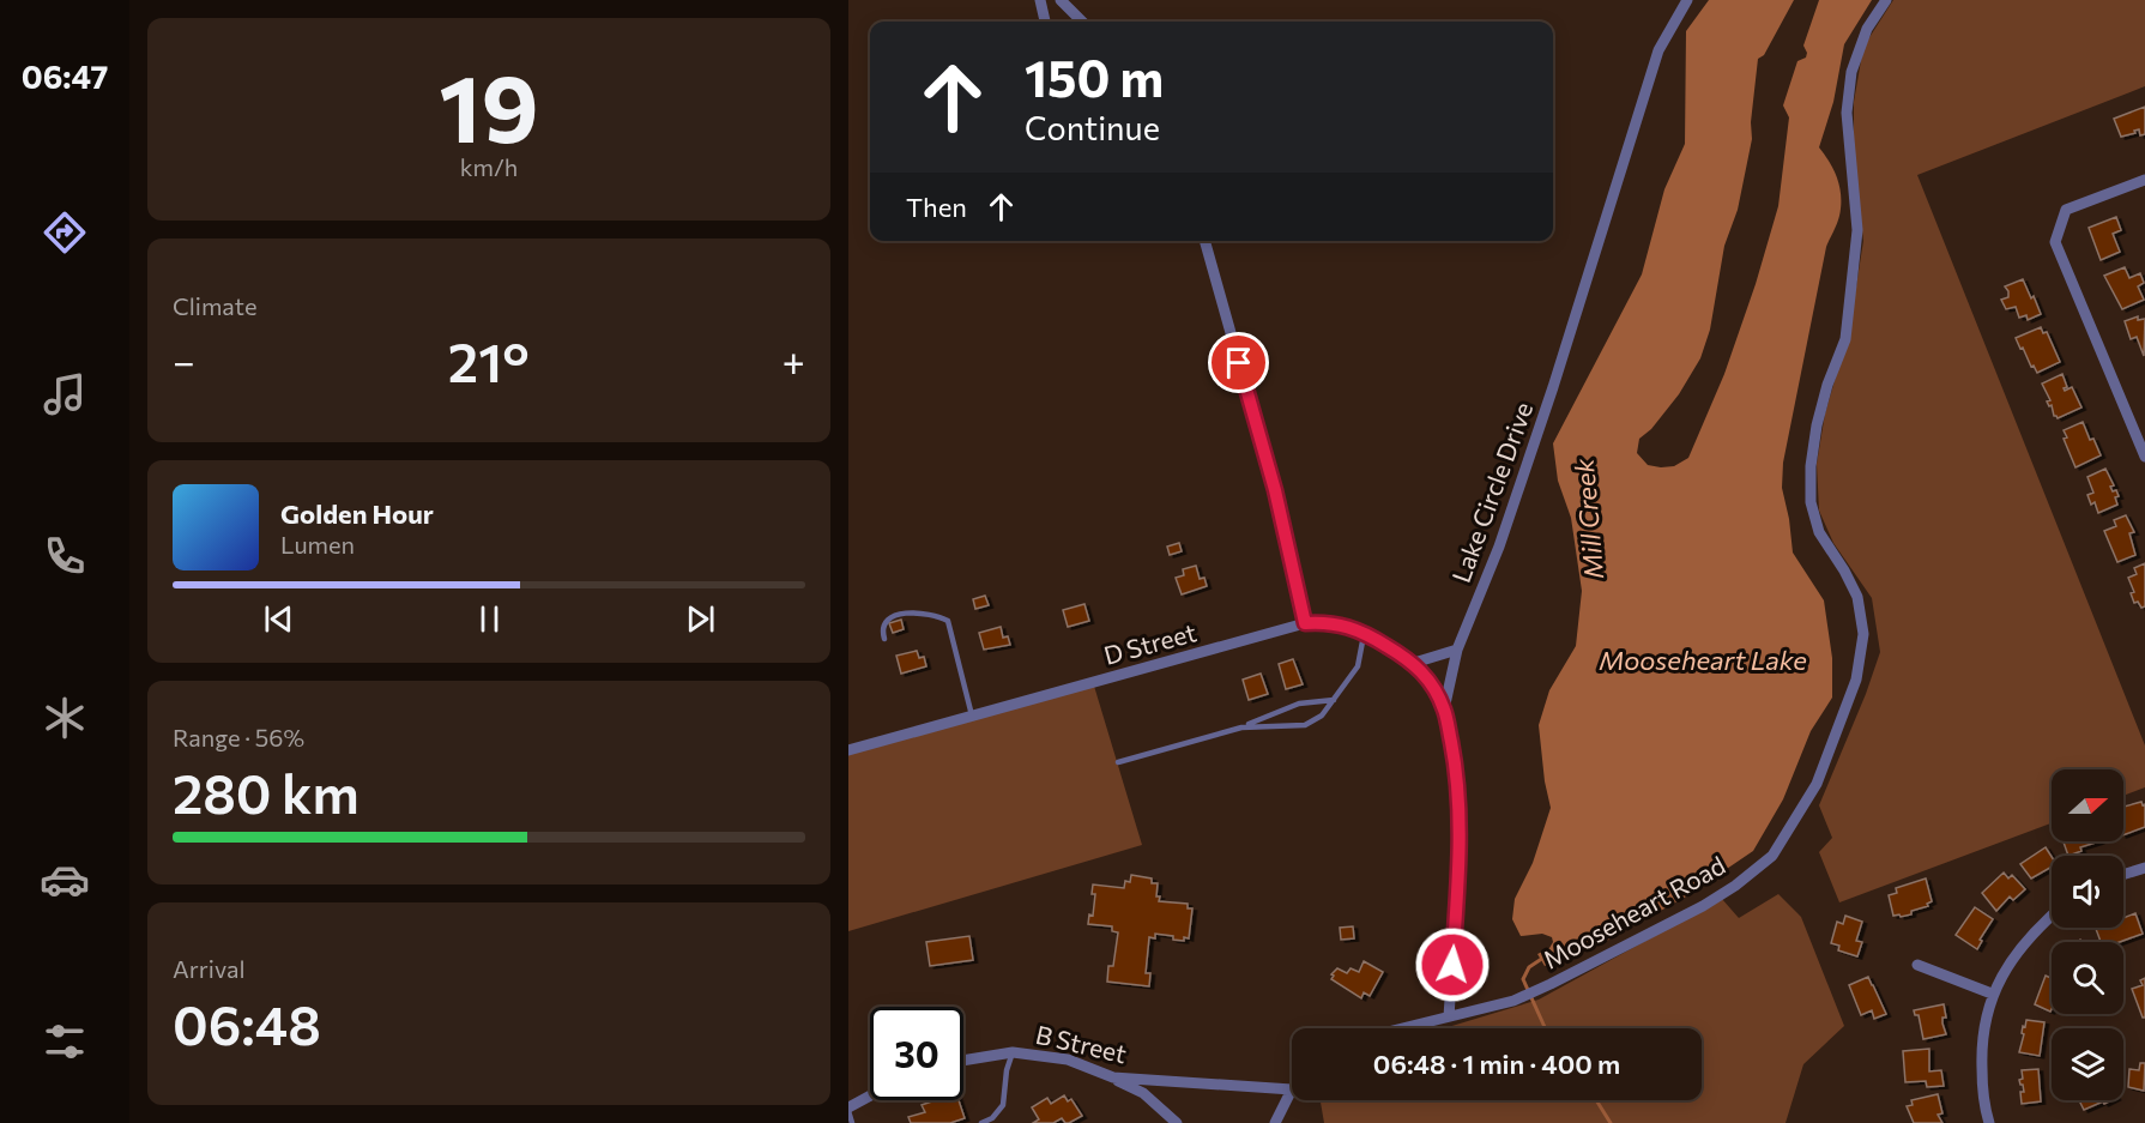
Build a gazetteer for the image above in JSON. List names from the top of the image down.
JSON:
{
  "streets": {
    "street": [
      "Lake Circle Drive",
      "D Street",
      "Mooseheart Road",
      "B Street"
    ]
  },
  "crossings": [
    ["Lake Circle Drive", "Mooseheart Road"]
  ],
  "water": ["Mill Creek", "Mooseheart Lake"],
  "north": "right",
  "page": {
    "tabs": "06:47",
    "tile": [
      ["19", "km/h"],
      "Climate",
      ["Range · 56%", "280 km"],
      ["Arrival", "06:48"]
    ],
    "turn": ["150 m", "Continue"],
    "then": "Then",
    "heat": ["−", "21°", "+"],
    "song": ["Golden Hour", "Lumen"],
    "limit": "30",
    "trip": "06:48 · 1 min · 400 m"
  }
}
